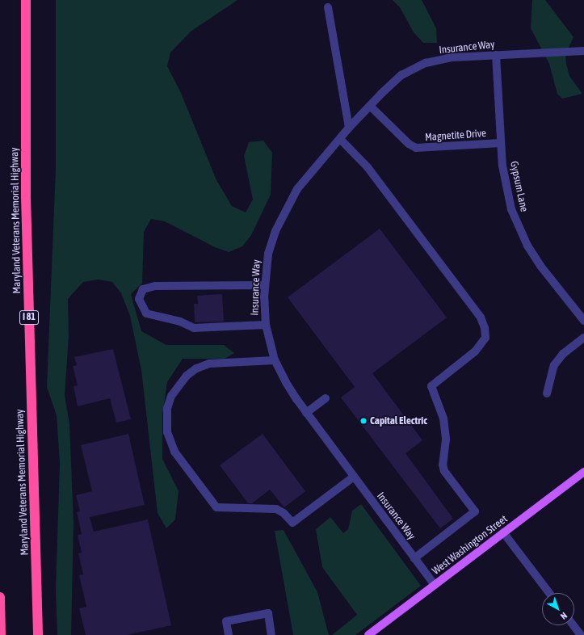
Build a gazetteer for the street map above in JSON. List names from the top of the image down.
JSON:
{
  "streets": {
    "highway": ["Maryland Veterans Memorial Highway", "I 81"],
    "main road": ["West Washington Street"],
    "street": ["Insurance Way", "Magnetite Drive", "Gypsum Lane"]
  },
  "crossings": [
    ["Insurance Way", "Magnetite Drive"],
    ["Insurance Way", "Gypsum Lane"],
    ["Insurance Way", "West Washington Street"],
    ["Magnetite Drive", "Gypsum Lane"]
  ],
  "places": ["Capital Electric"],
  "north": "bottom right"
}
